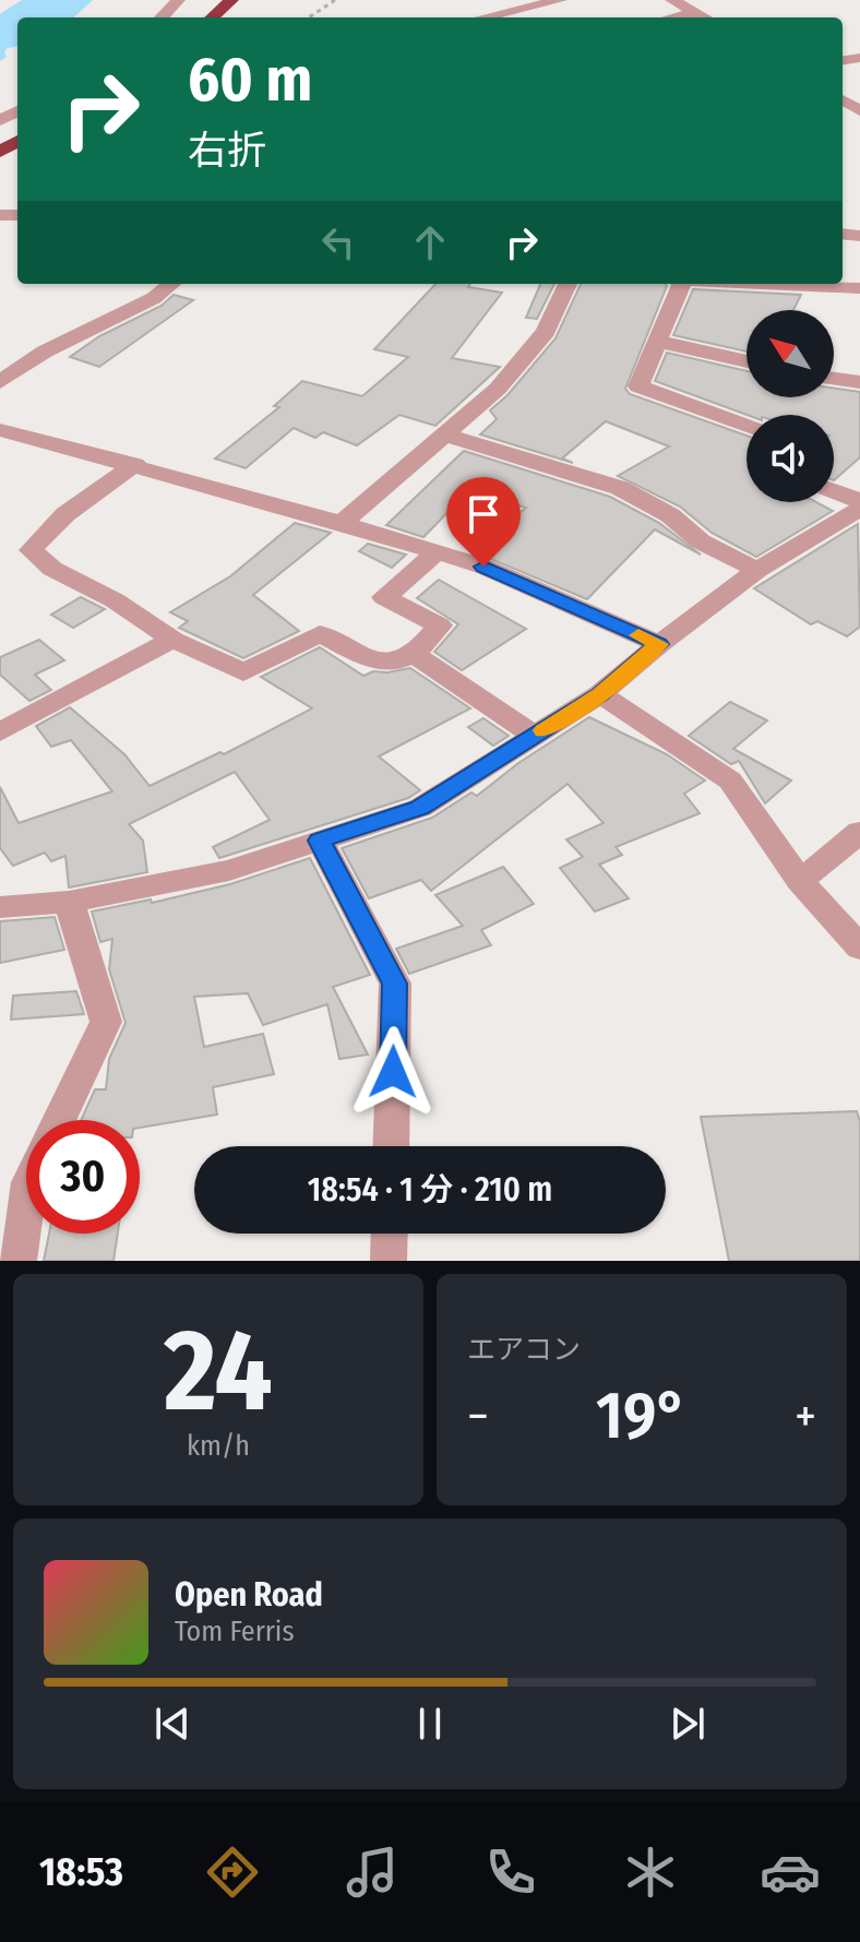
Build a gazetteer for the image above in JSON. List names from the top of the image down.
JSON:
{
  "north": "top left",
  "page": {
    "turn": ["60 m", "右折"],
    "limit": "30",
    "trip": "18:54 · 1 分 · 210 m",
    "tile": [
      ["24", "km/h"],
      "エアコン"
    ],
    "heat": ["−", "19°", "+"],
    "song": ["Open Road", "Tom Ferris"],
    "tabs": "18:53"
  }
}
